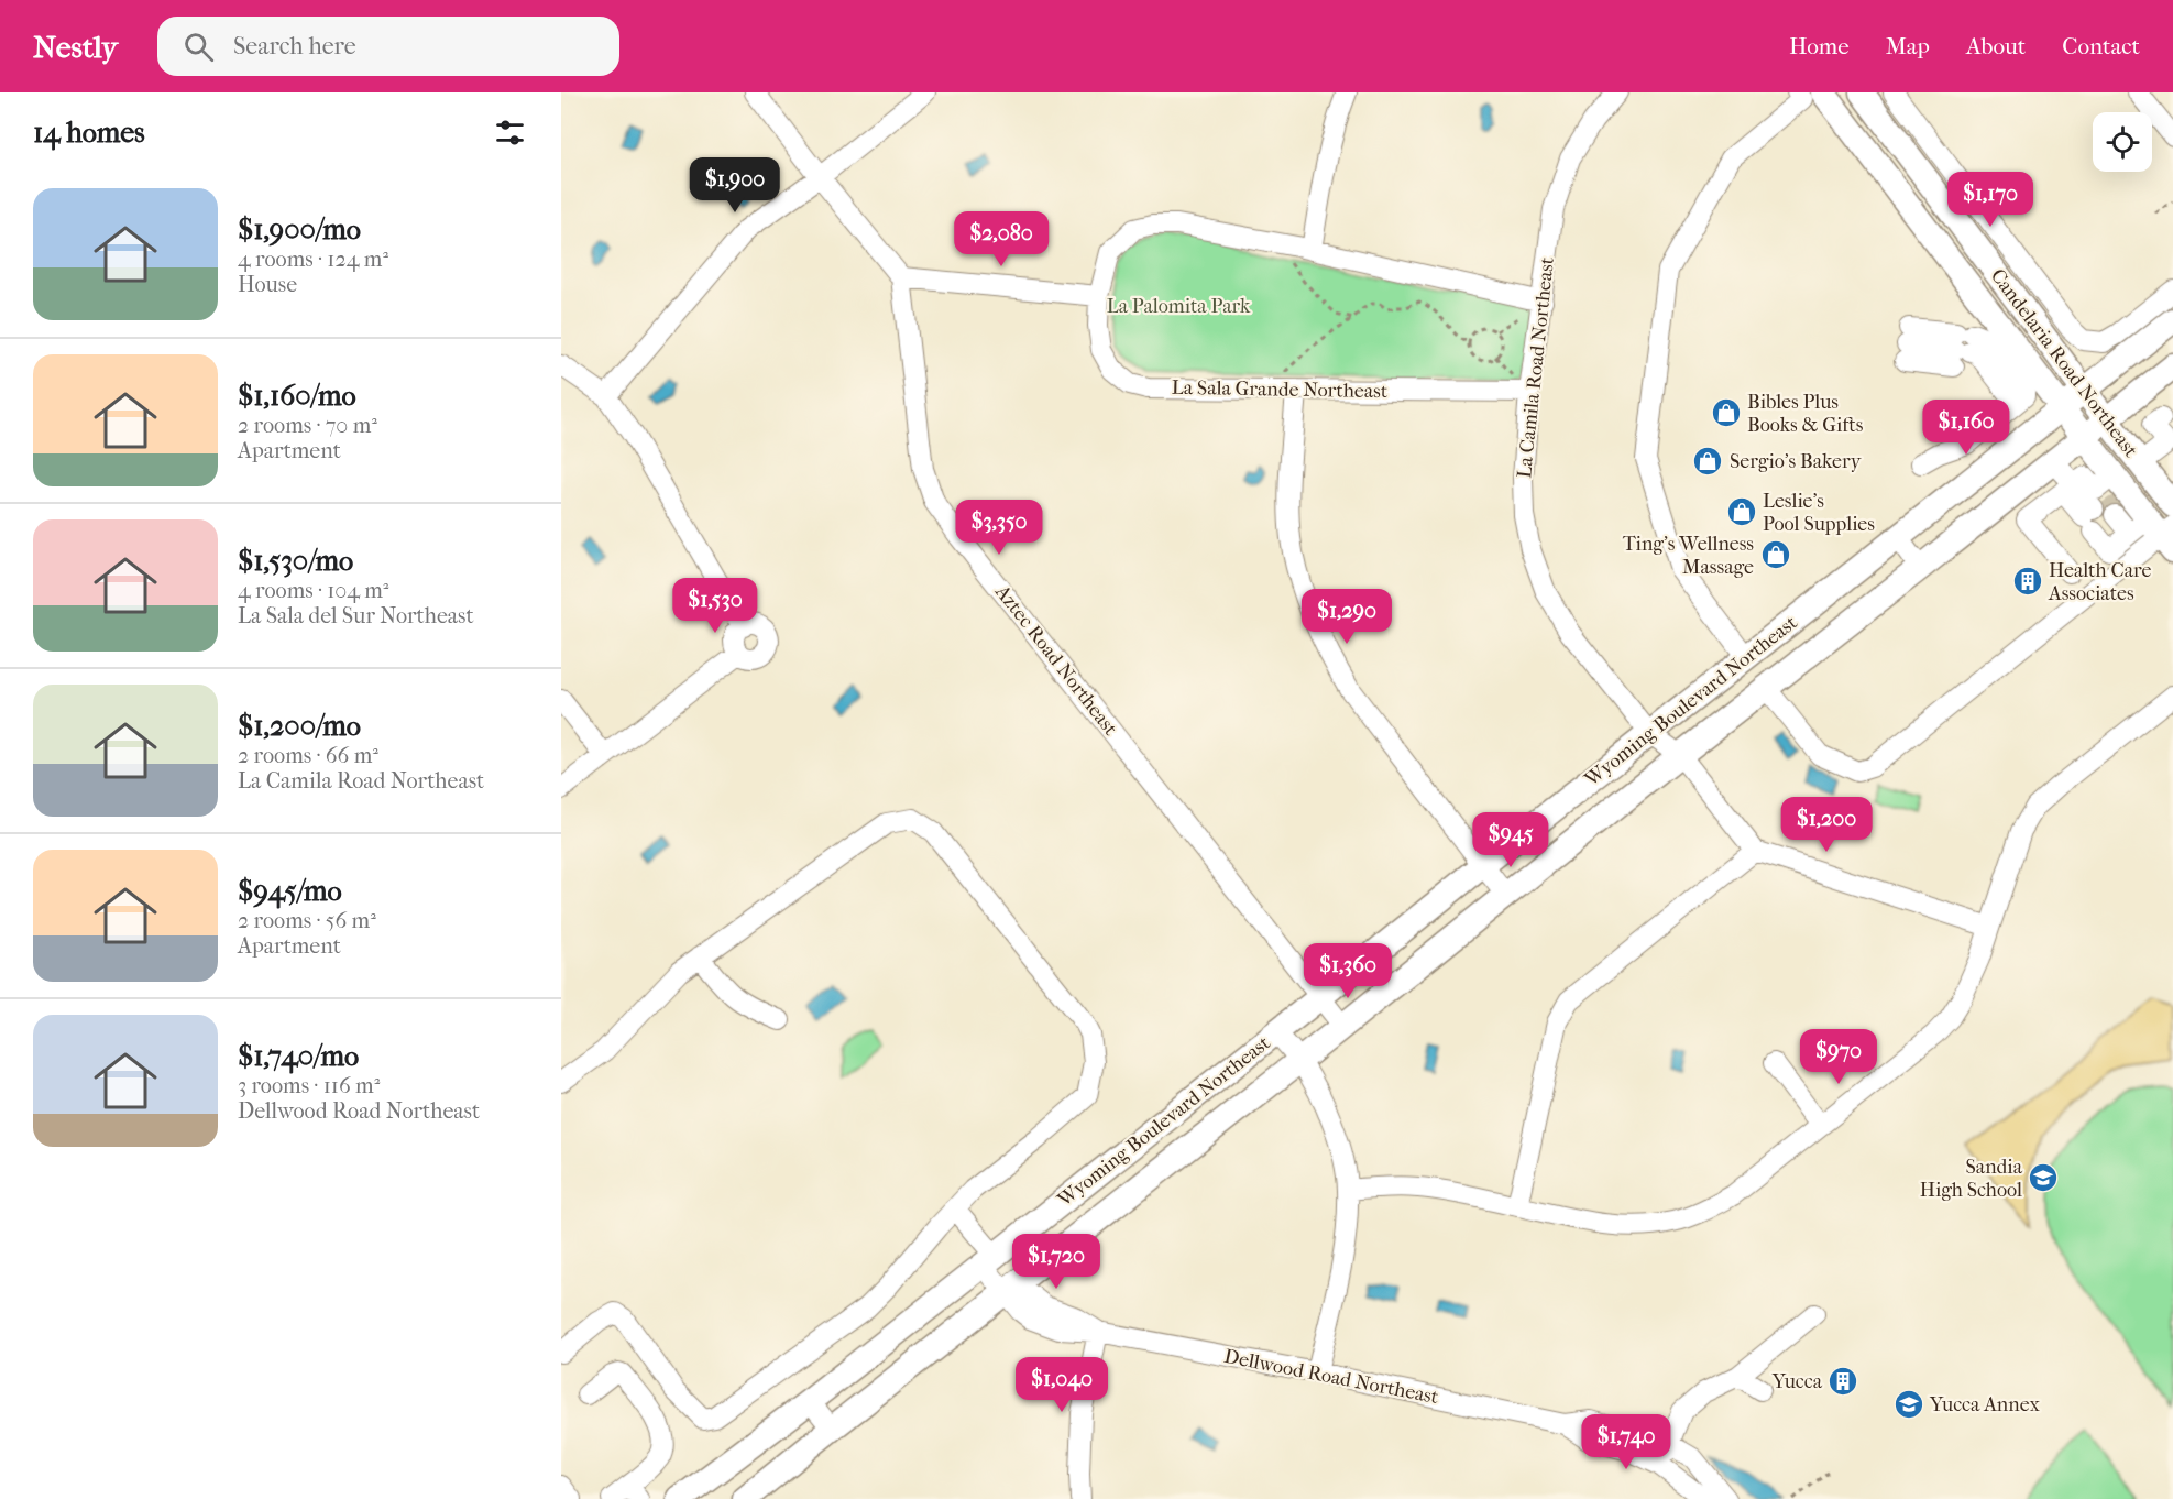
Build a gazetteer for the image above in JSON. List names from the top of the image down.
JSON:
{
  "streets": {
    "main road": ["Candelaria Road Northeast", "Wyoming Boulevard Northeast"],
    "street": [
      "La Camila Road Northeast",
      "La Sala Grande Northeast",
      "Aztec Road Northeast",
      "Dellwood Road Northeast"
    ]
  },
  "crossings": [
    ["Candelaria Road Northeast", "Wyoming Boulevard Northeast"],
    ["La Camila Road Northeast", "La Sala Grande Northeast"],
    ["La Camila Road Northeast", "Wyoming Boulevard Northeast"],
    ["Aztec Road Northeast", "Wyoming Boulevard Northeast"],
    ["Wyoming Boulevard Northeast", "Dellwood Road Northeast"]
  ],
  "parks": ["La Palomita Park"],
  "places": {
    "shop": [
      "Bibles Plus Books & Gifts",
      "Sergio's Bakery",
      "Leslie's Pool Supplies",
      "Ting's Wellness Massage"
    ],
    "building": ["Health Care Associates", "Yucca"],
    "school or university": ["Sandia High School", "Yucca Annex"]
  },
  "page": {
    "header": "Nestly",
    "search": "Search here",
    "nav": [
      "Home",
      "Map",
      "About",
      "Contact"
    ],
    "heading": "14 homes",
    "price": [
      "$1,900",
      "$1,170",
      "$2,080",
      "$1,160",
      "$3,350",
      "$1,530",
      "$1,290",
      "$1,200",
      "$945",
      "$1,360",
      "$970",
      "$1,720",
      "$1,040",
      "$1,740"
    ],
    "list": [
      {
        "name": "$1,900/mo",
        "note": "4 rooms · 124 m² · House"
      },
      {
        "name": "$1,160/mo",
        "note": "2 rooms · 70 m² · Apartment"
      },
      {
        "name": "$1,530/mo",
        "note": "4 rooms · 104 m² · La Sala del Sur Northeast"
      },
      {
        "name": "$1,200/mo",
        "note": "2 rooms · 66 m² · La Camila Road Northeast"
      },
      {
        "name": "$945/mo",
        "note": "2 rooms · 56 m² · Apartment"
      },
      {
        "name": "$1,740/mo",
        "note": "3 rooms · 116 m² · Dellwood Road Northeast"
      }
    ]
  }
}
